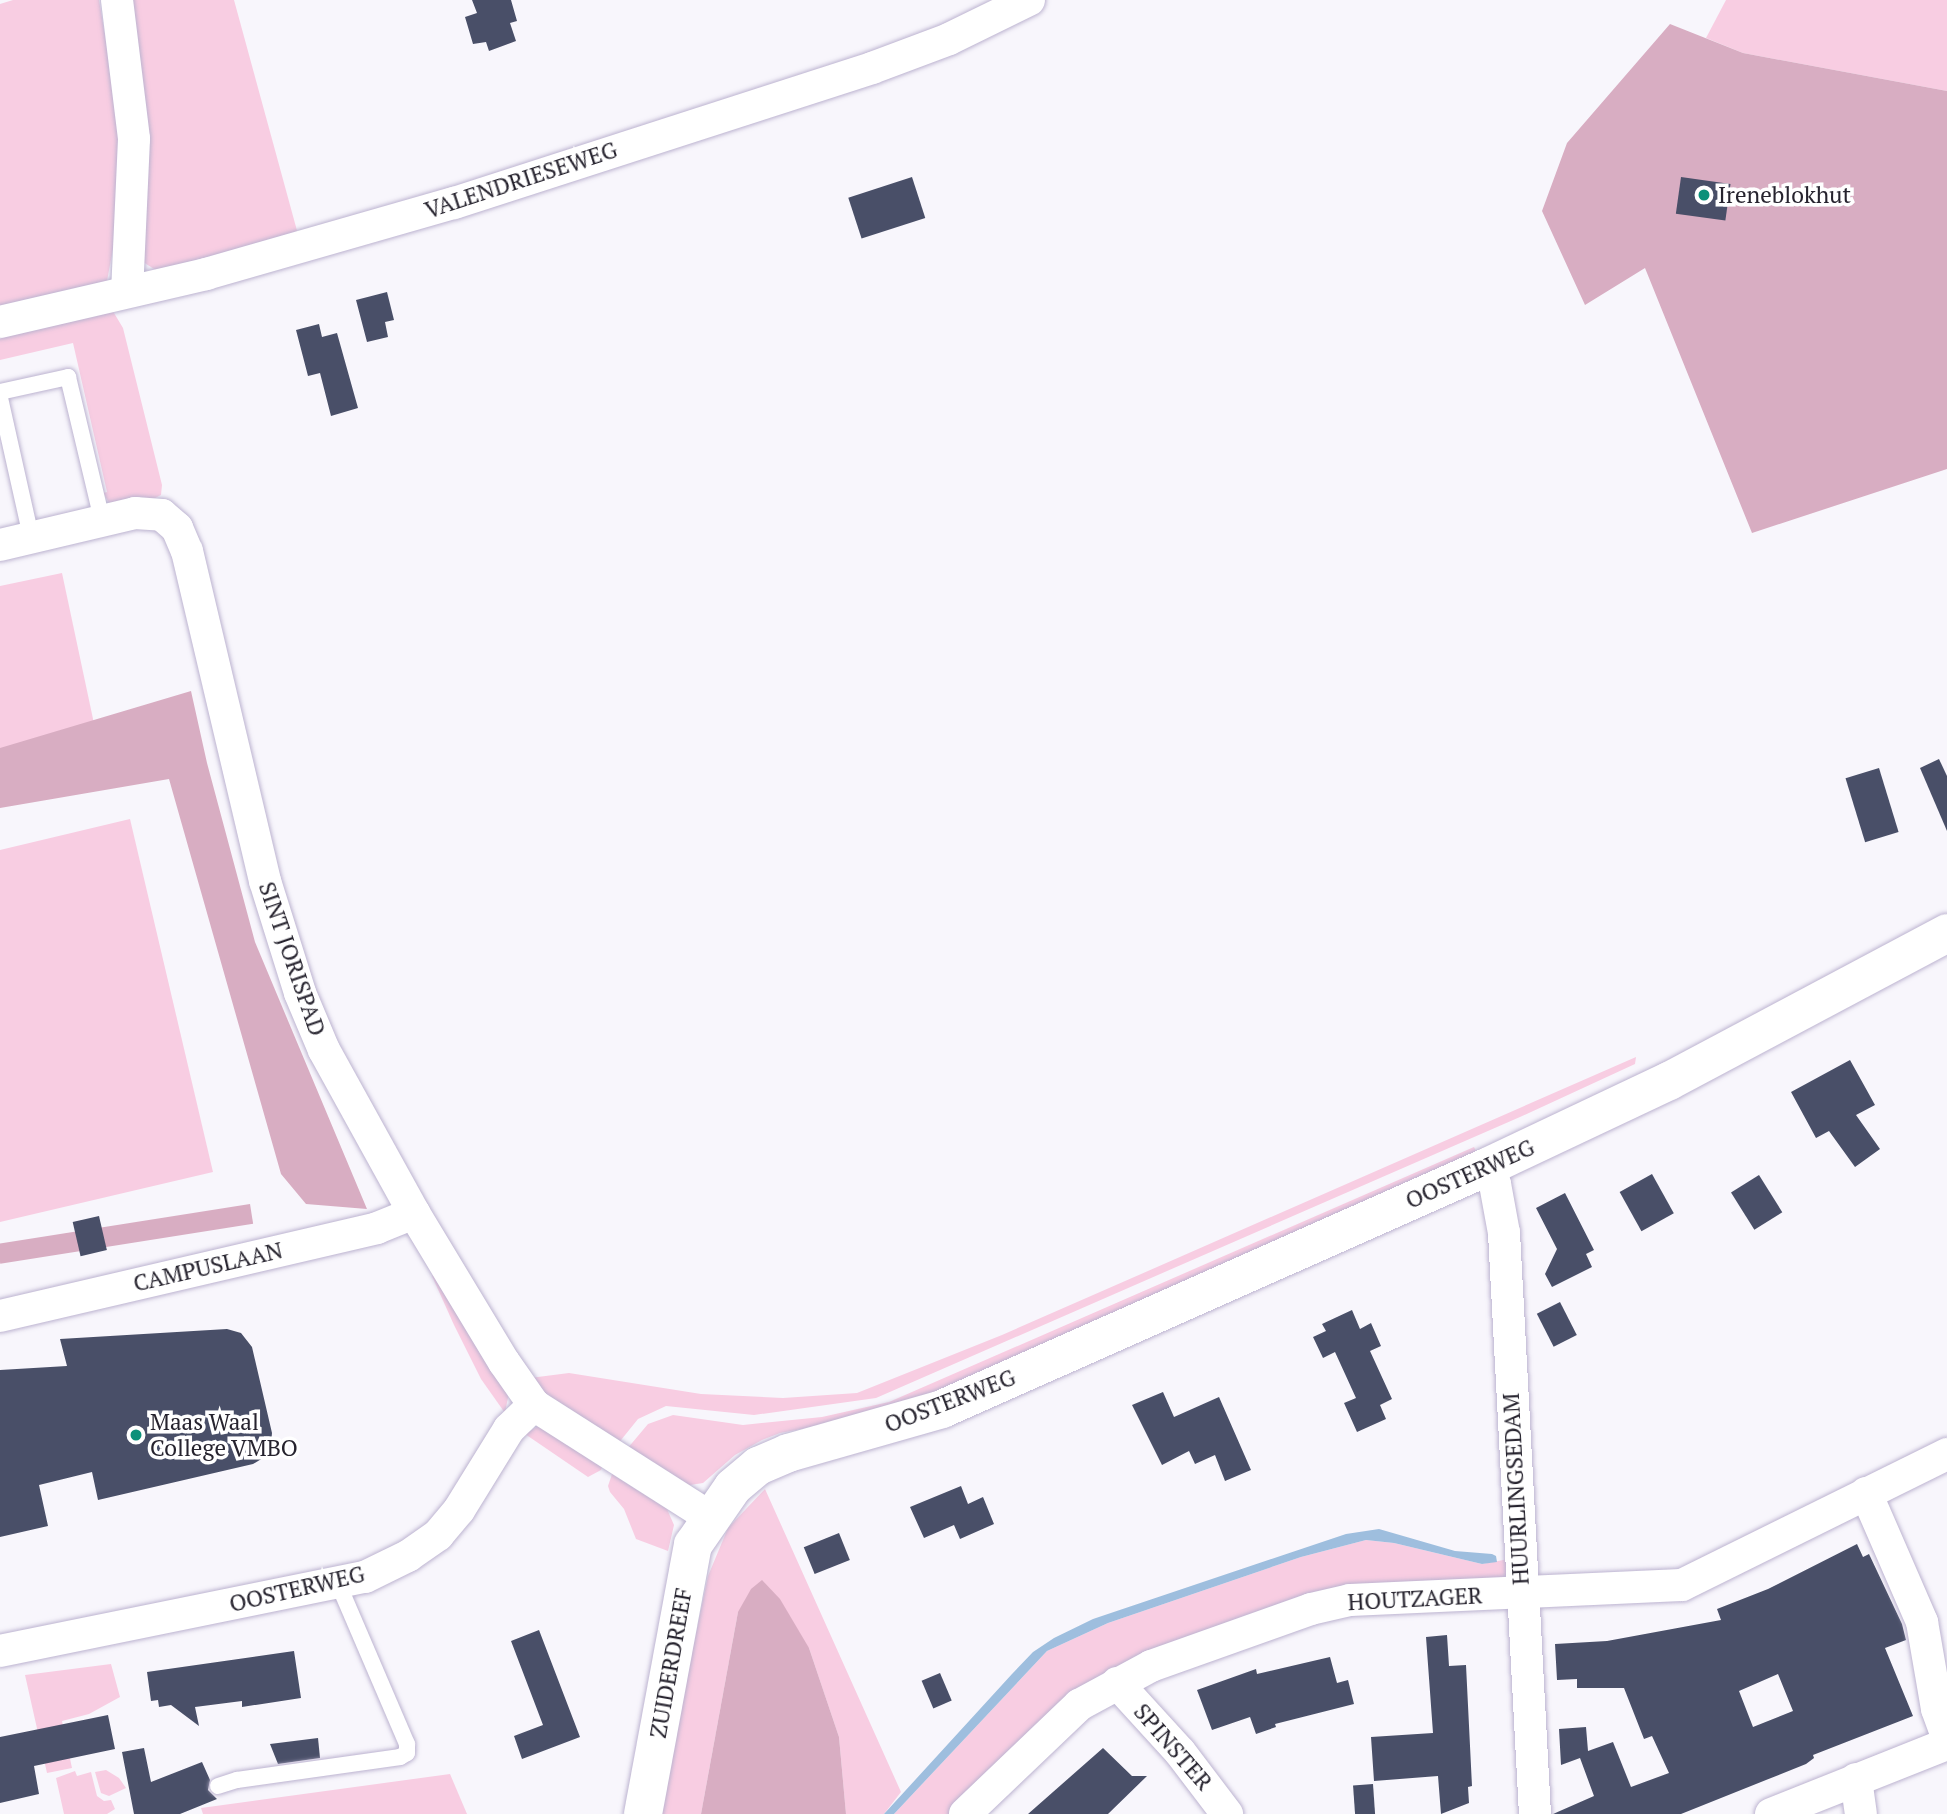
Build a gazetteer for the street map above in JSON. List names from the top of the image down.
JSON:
{
  "streets": {
    "street": [
      "VALENDRIESEWEG",
      "SINT JORISPAD",
      "OOSTERWEG",
      "CAMPUSLAAN",
      "HUURLINGSEDAM",
      "HOUTZAGER",
      "ZUIDERDREEF",
      "SPINSTER"
    ]
  },
  "crossings": [
    ["SINT JORISPAD", "OOSTERWEG"],
    ["SINT JORISPAD", "CAMPUSLAAN"],
    ["OOSTERWEG", "HUURLINGSEDAM"],
    ["OOSTERWEG", "ZUIDERDREEF"],
    ["HUURLINGSEDAM", "HOUTZAGER"],
    ["HOUTZAGER", "SPINSTER"]
  ],
  "places": ["Ireneblokhut", "Maas Waal College VMBO"]
}
